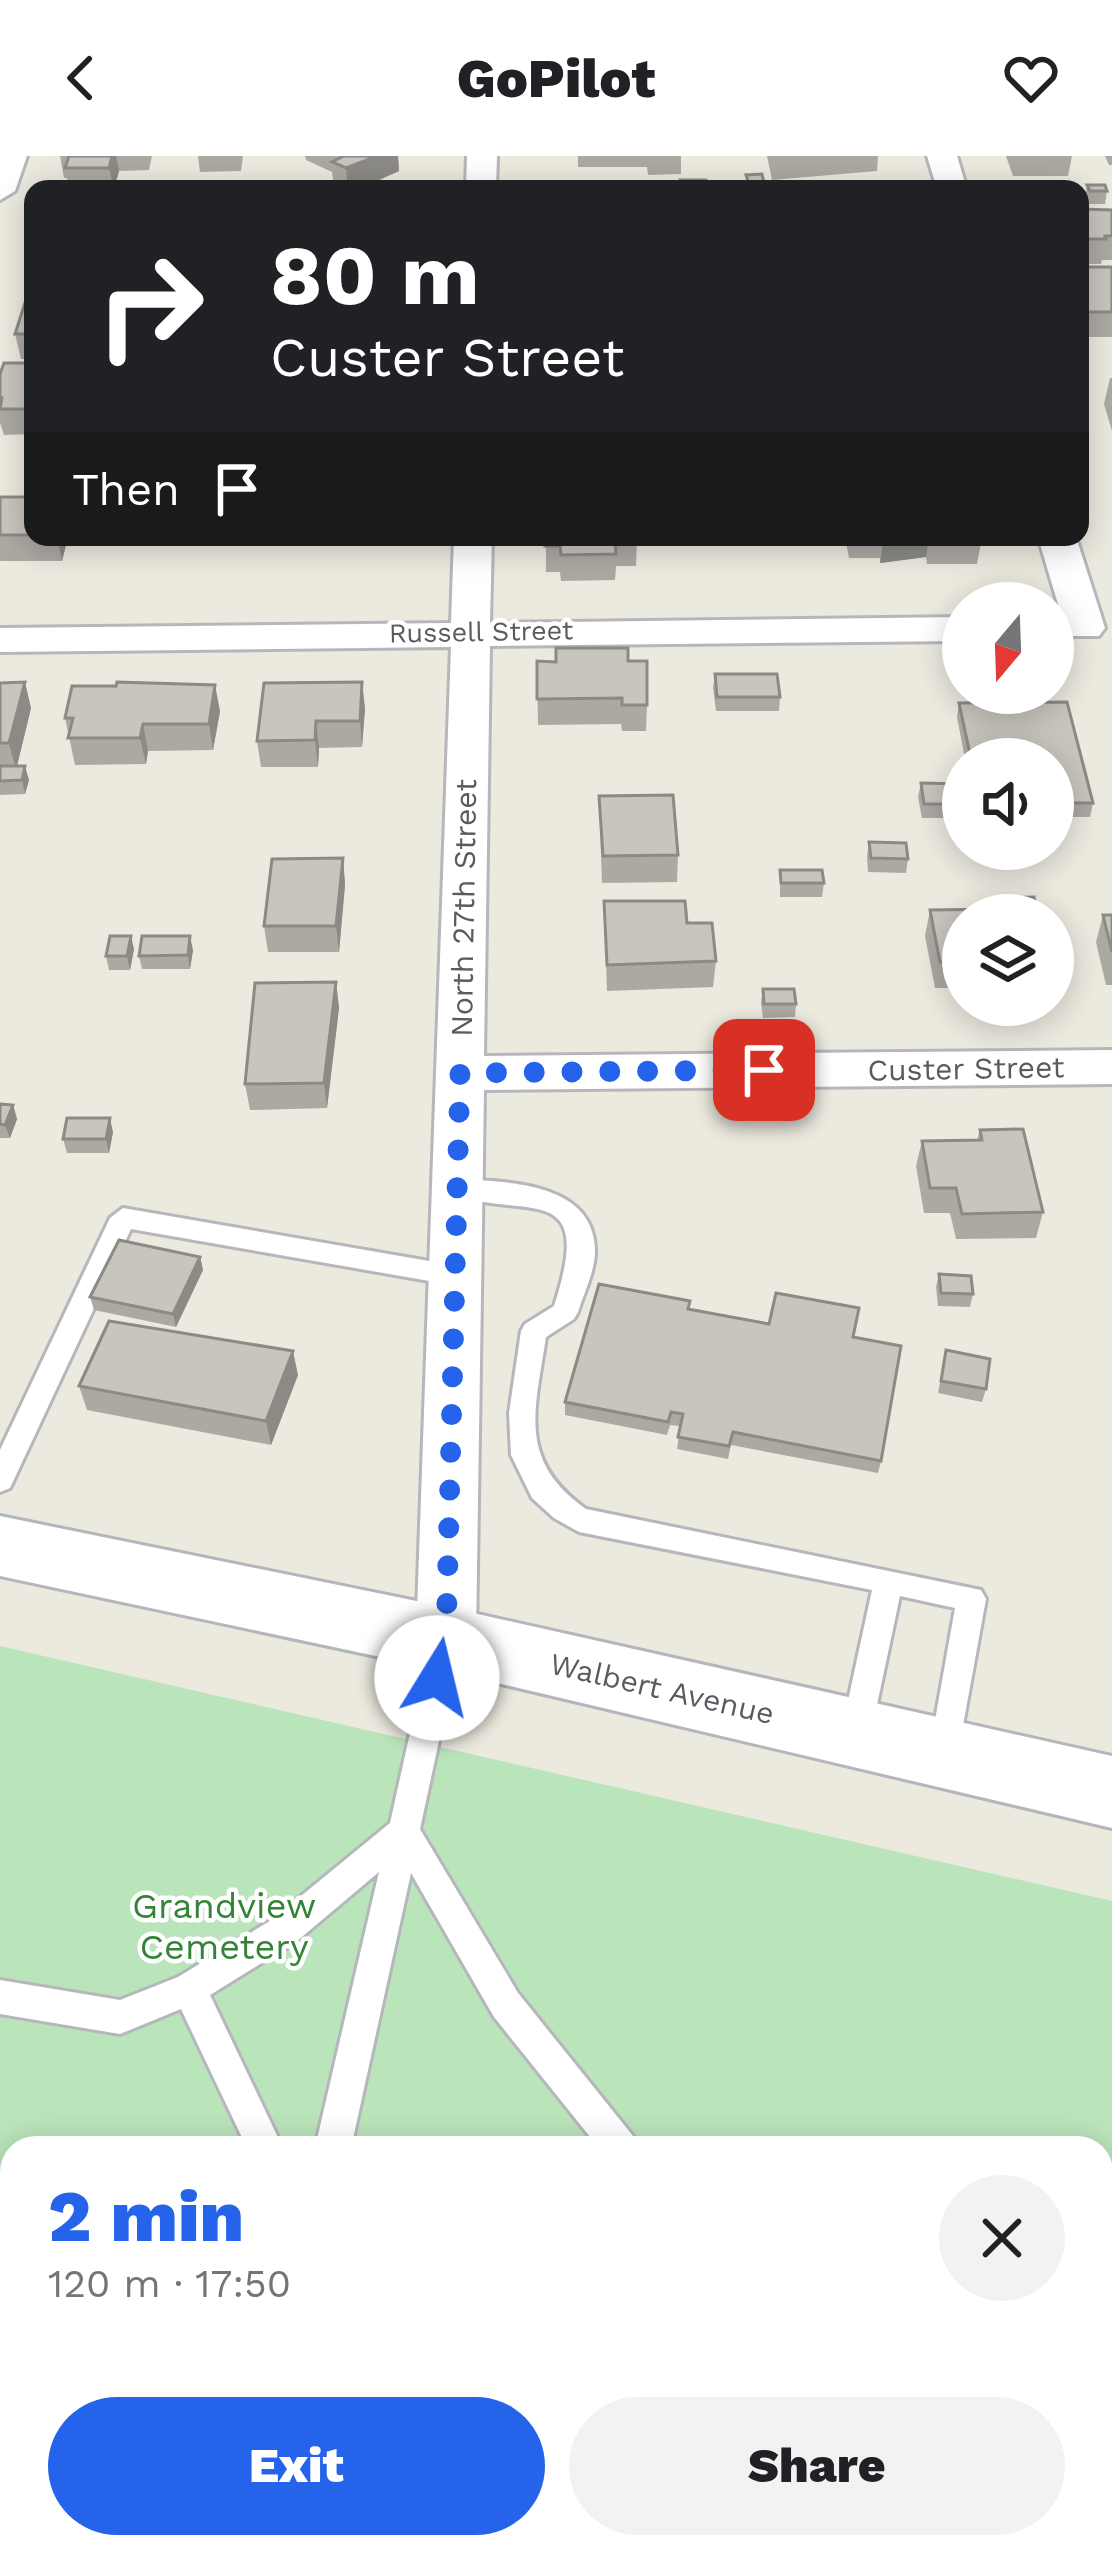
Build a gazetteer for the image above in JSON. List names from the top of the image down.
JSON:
{
  "streets": {
    "main road": ["Walbert Avenue"],
    "street": ["Russell Street", "North 27th Street", "Custer Street"]
  },
  "crossings": [
    ["Russell Street", "North 27th Street"],
    ["North 27th Street", "Custer Street"],
    ["North 27th Street", "Walbert Avenue"]
  ],
  "parks": ["Grandview Cemetery"],
  "north": "bottom",
  "page": {
    "header": "GoPilot",
    "turn": ["80 m", "Custer Street"],
    "then": "Then",
    "heading": ["2 min", "120 m · 17:50"],
    "buttons": ["Exit", "Share"]
  }
}
